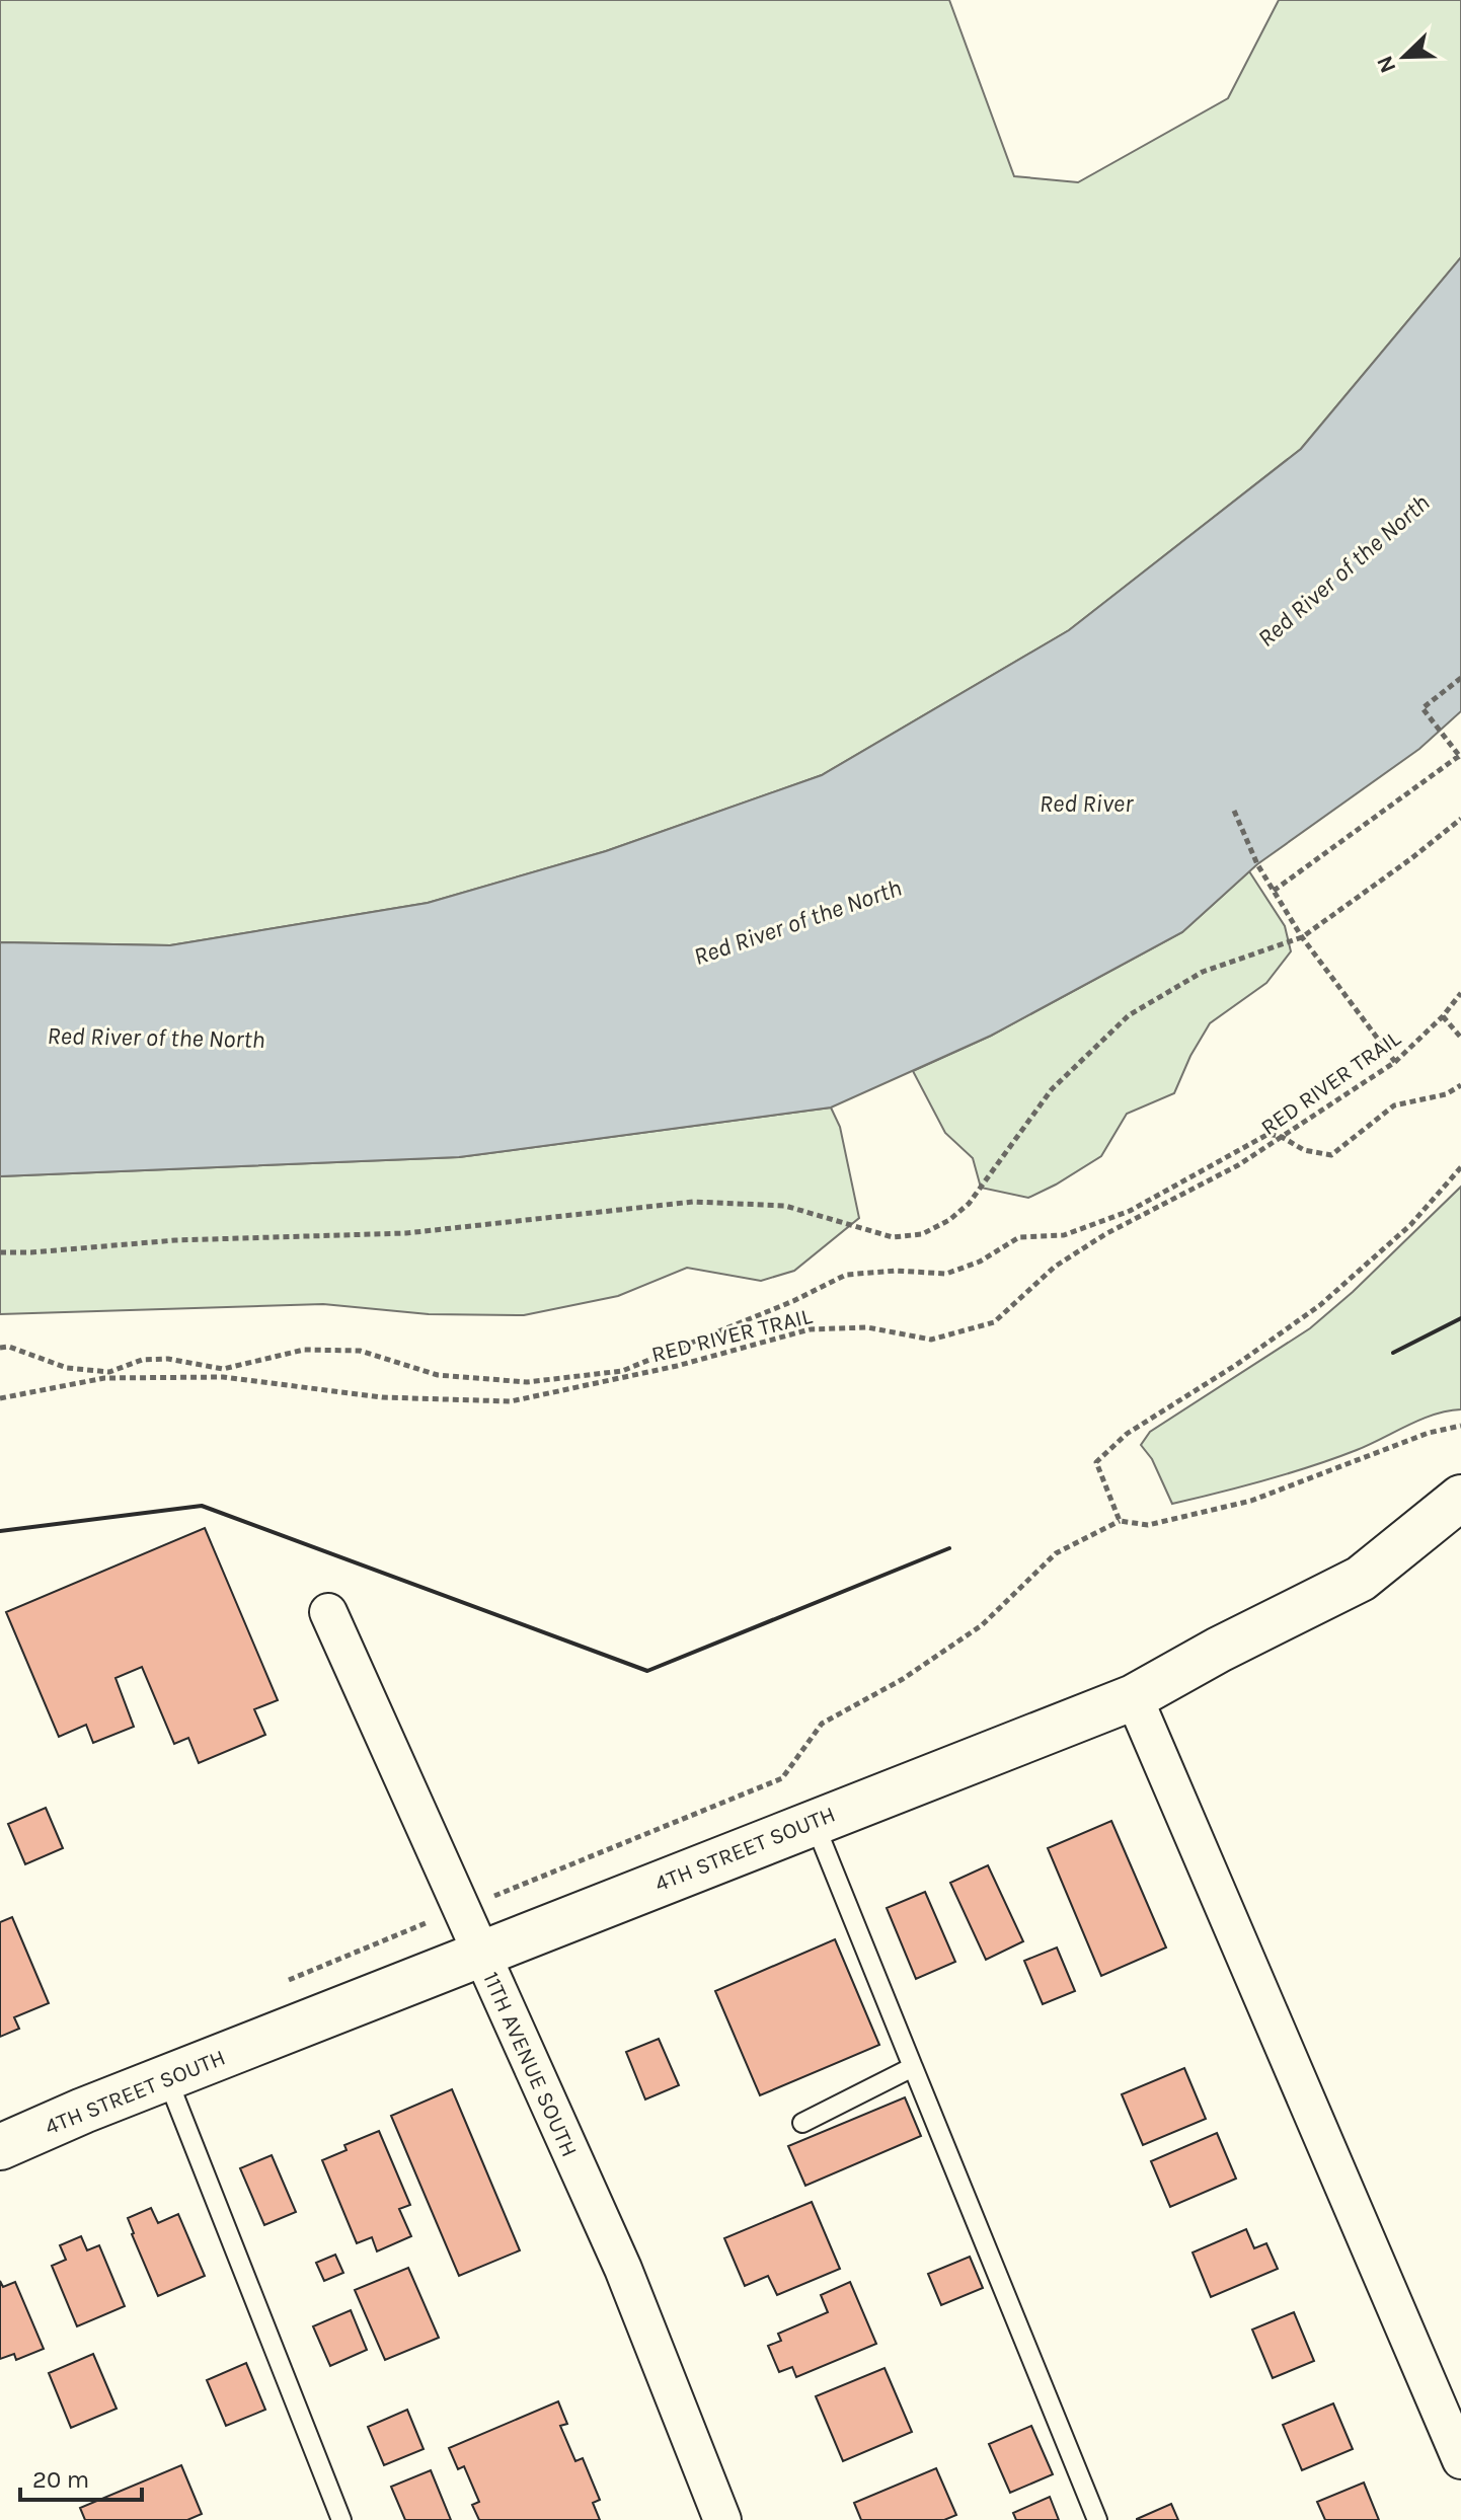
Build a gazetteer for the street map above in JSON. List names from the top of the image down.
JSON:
{
  "streets": {
    "street": ["4TH STREET SOUTH", "11TH AVENUE SOUTH"],
    "path": ["RED RIVER TRAIL"]
  },
  "crossings": [
    ["4TH STREET SOUTH", "11TH AVENUE SOUTH"]
  ],
  "water": ["Red River of the North", "Red River"],
  "scale_bar": "20 m",
  "north": "bottom left"
}
